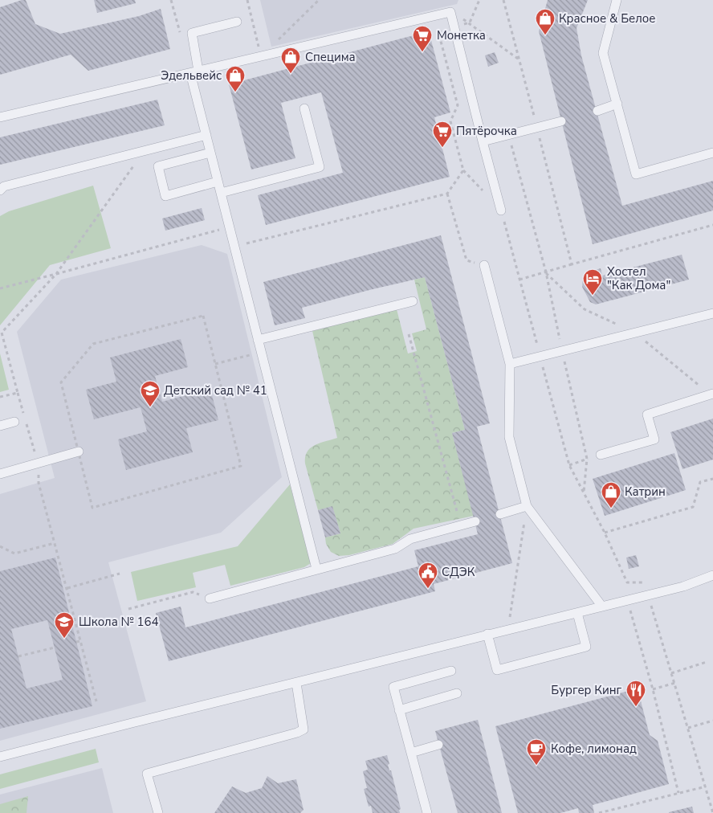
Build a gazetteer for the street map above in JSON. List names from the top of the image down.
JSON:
{
  "places": {
    "shop": [
      "Красное & Белое",
      "Специма",
      "Эдельвейс",
      "Катрин"
    ],
    "supermarket": ["Монетка", "Пятёрочка"],
    "hotel": ["Хостел \"Как Дома\""],
    "school or university": ["Детский сад № 41", "Школа № 164"],
    "public building": ["СДЭК"],
    "restaurant": ["Бургер Кинг"],
    "cafe": ["Кофе, лимонад"]
  }
}
